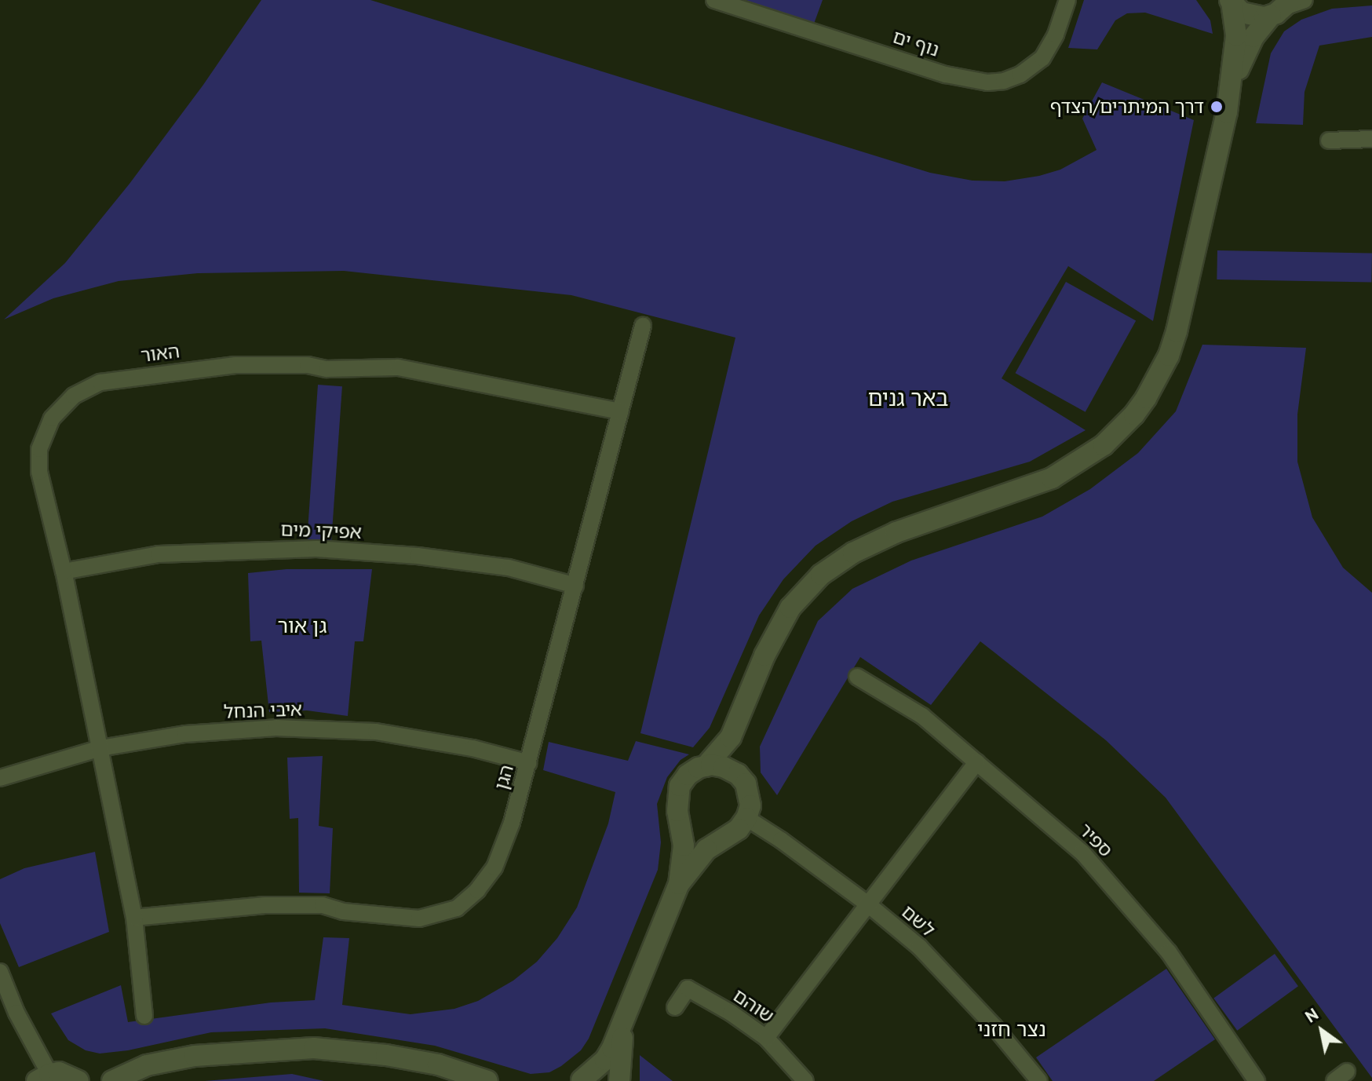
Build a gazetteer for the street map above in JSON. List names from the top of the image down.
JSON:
{
  "streets": {
    "street": [
      "נוף ים",
      "האור",
      "אפיקי מים",
      "איבי הנחל",
      "הגן",
      "ספיר",
      "לשם",
      "שוהם"
    ]
  },
  "crossings": [
    ["האור", "אפיקי מים"],
    ["האור", "איבי הנחל"],
    ["האור", "הגן"],
    ["אפיקי מים", "הגן"],
    ["איבי הנחל", "הגן"]
  ],
  "districts": ["באר גנים", "גן אור", "נצר חזני"],
  "places": ["דרך המיתרים/הצדף"],
  "north": "top left"
}
